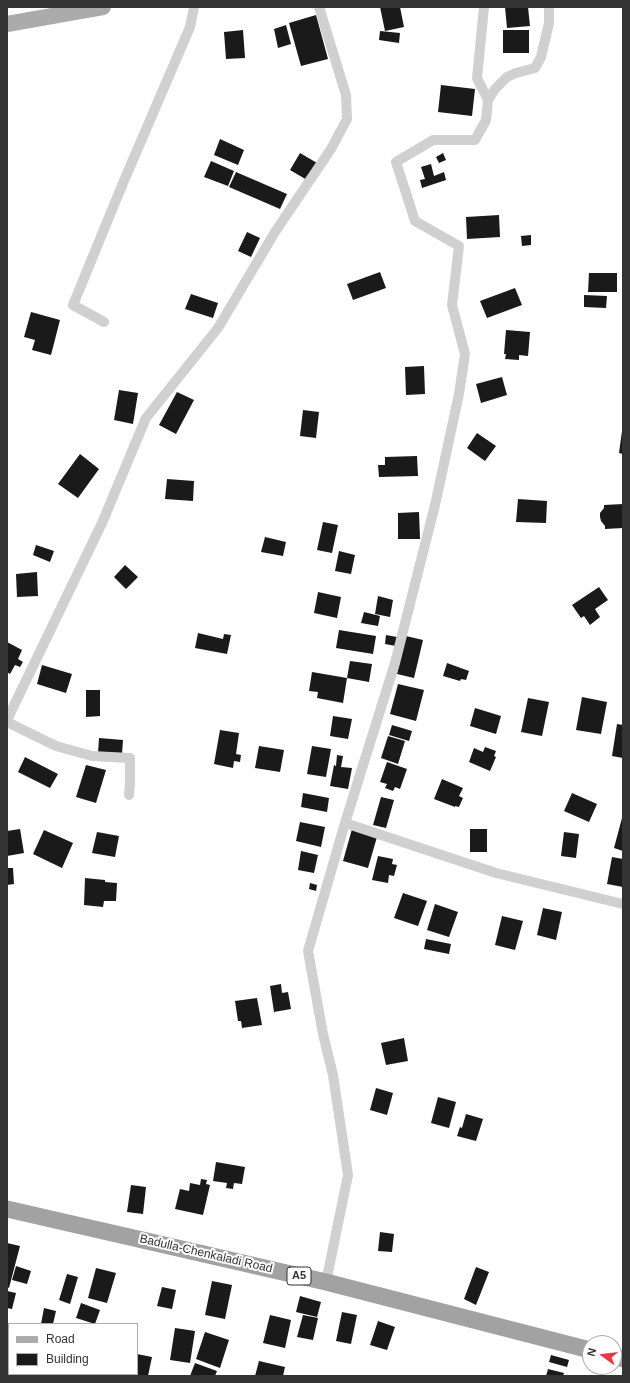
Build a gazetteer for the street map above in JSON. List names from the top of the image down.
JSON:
{
  "streets": {
    "highway": ["Badulla-Chenkaladi Road", "A5"]
  },
  "legend": ["Road", "Building"],
  "north": "left"
}
